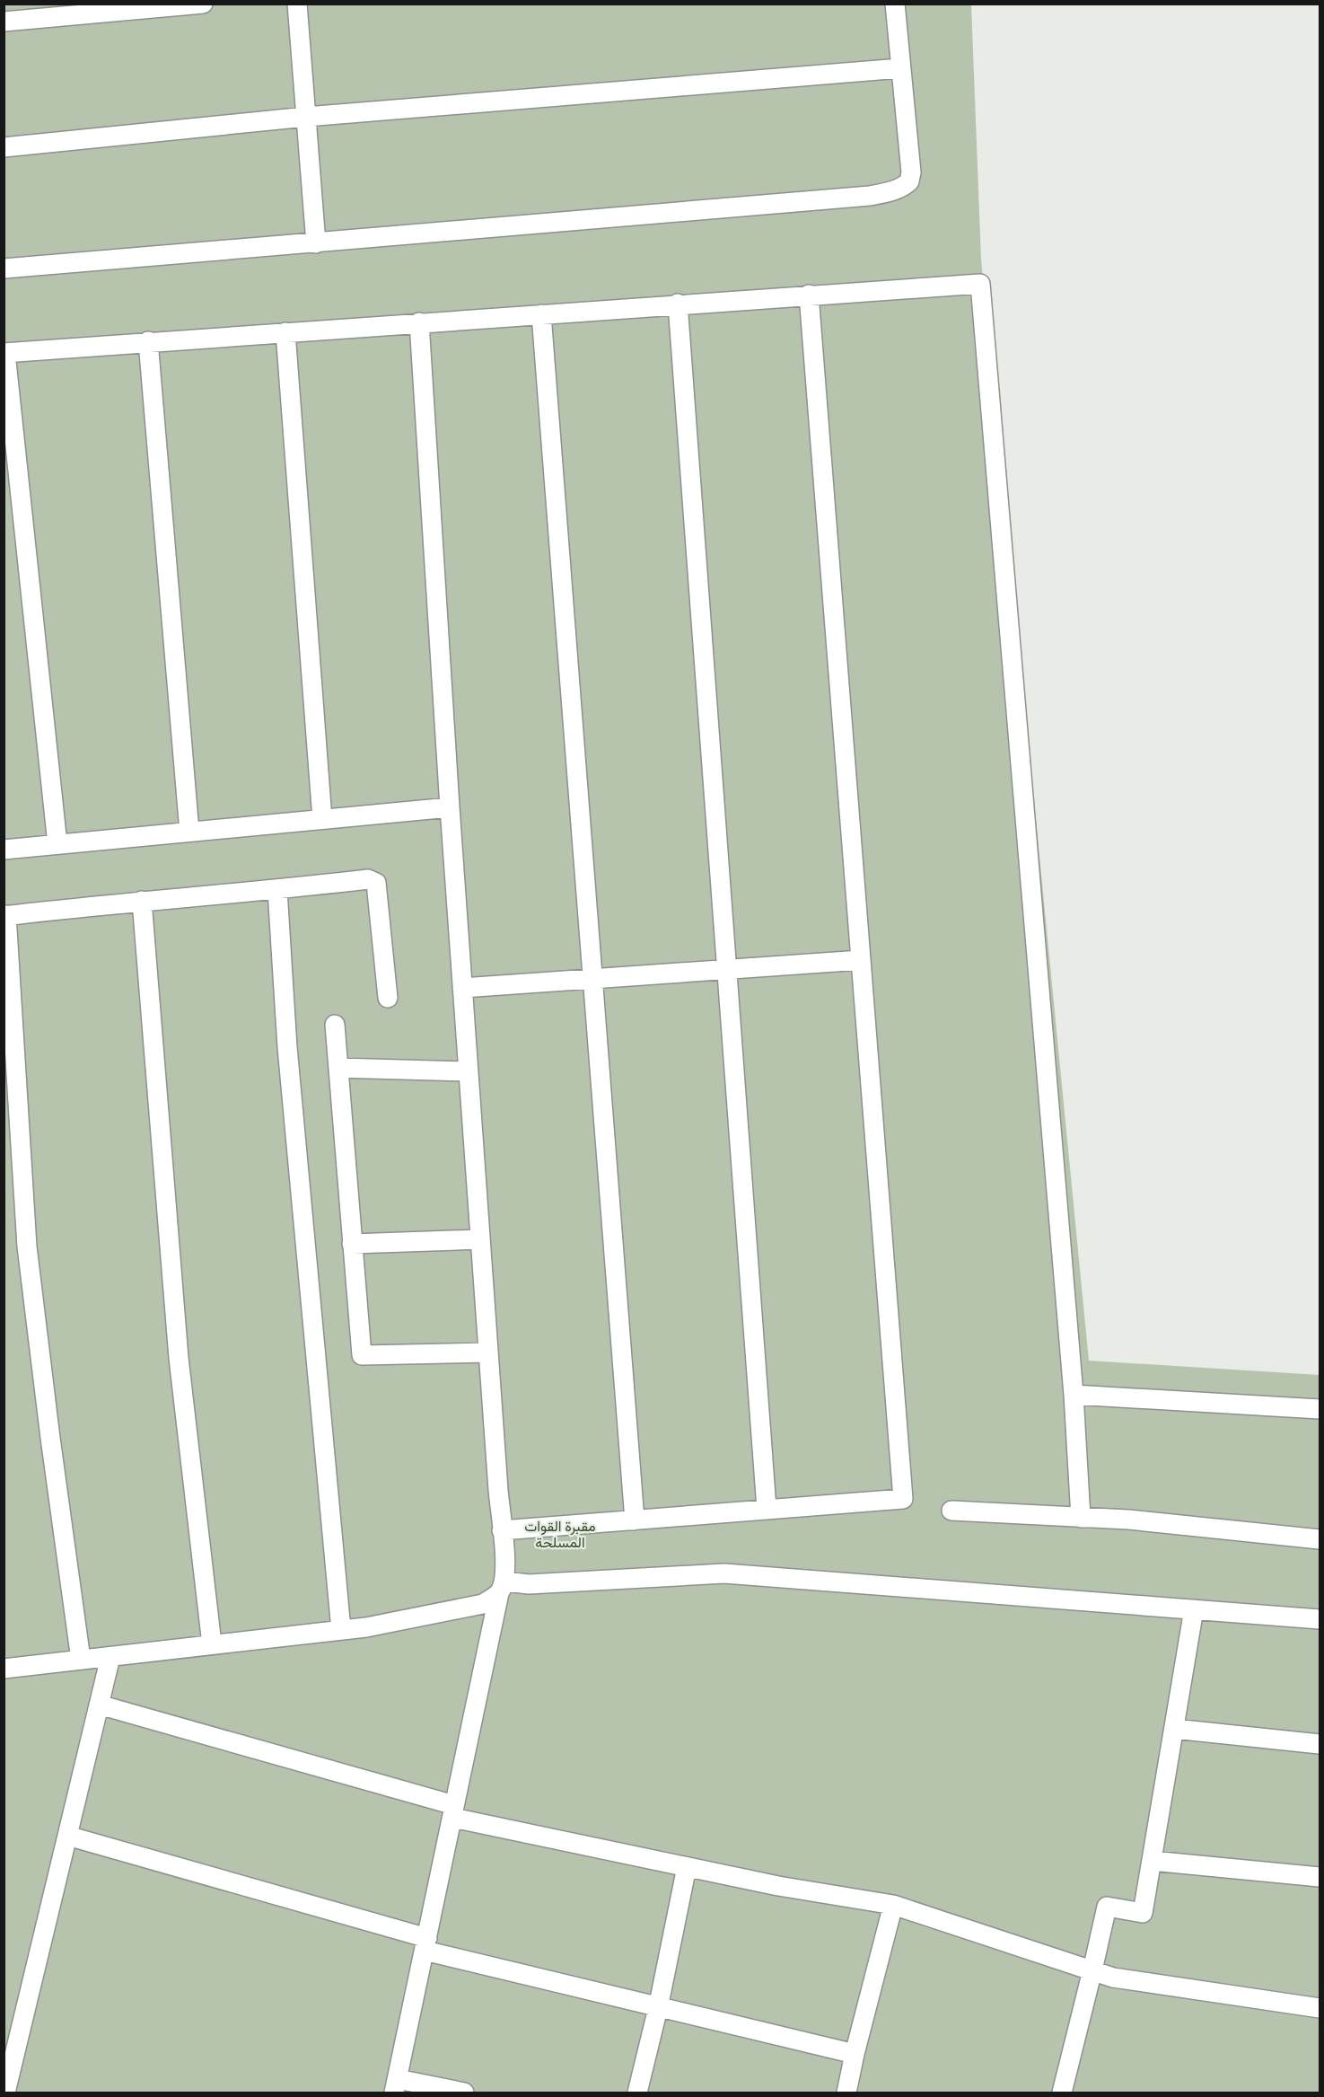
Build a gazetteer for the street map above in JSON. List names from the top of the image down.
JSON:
{
  "parks": ["مقبرة القوات المسلحة"]
}
